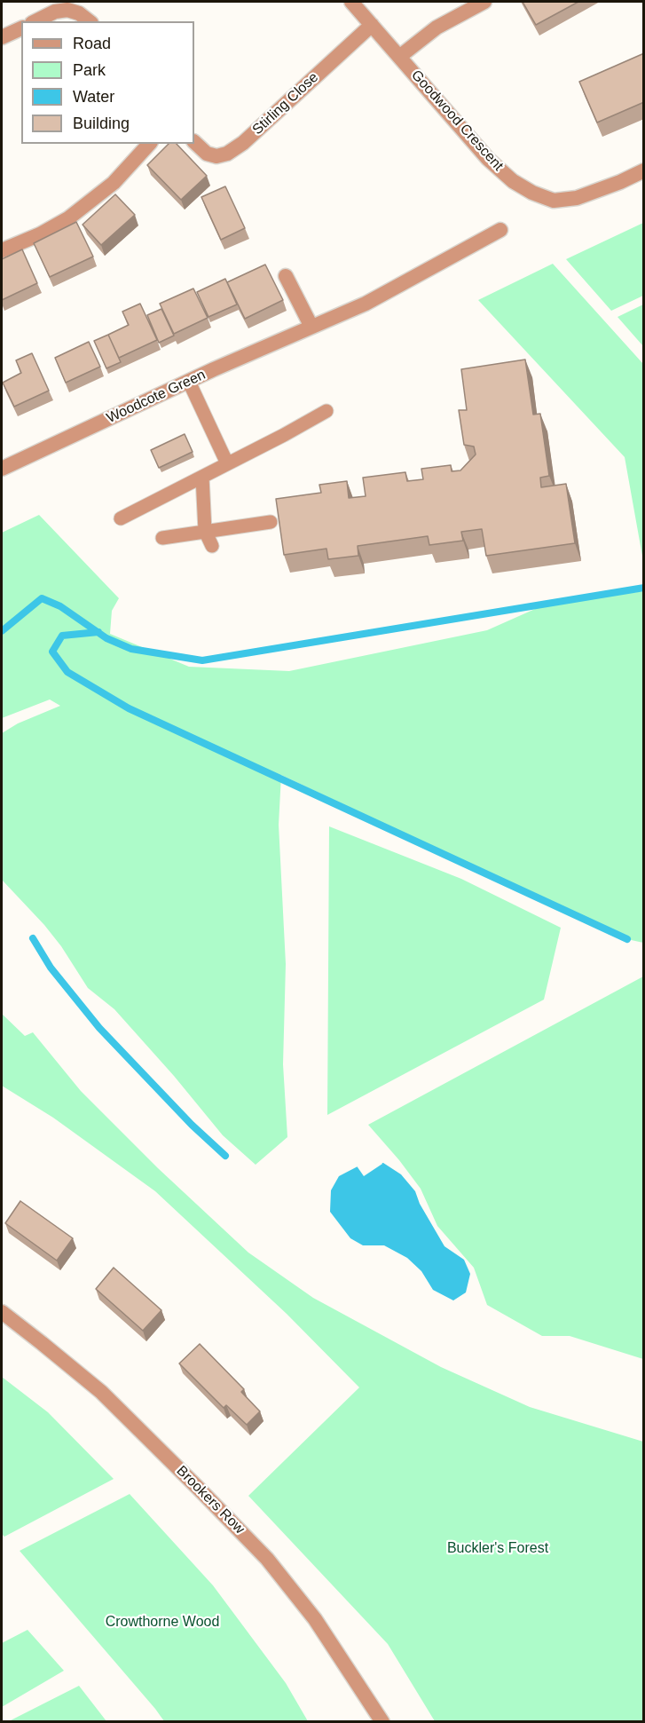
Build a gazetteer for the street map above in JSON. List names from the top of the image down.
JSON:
{
  "streets": {
    "street": [
      "Stirling Close",
      "Goodwood Crescent",
      "Woodcote Green",
      "Brookers Row"
    ]
  },
  "crossings": [
    ["Stirling Close", "Goodwood Crescent"]
  ],
  "parks": ["Buckler's Forest", "Crowthorne Wood"],
  "legend": [
    "Road",
    "Park",
    "Water",
    "Building"
  ]
}
